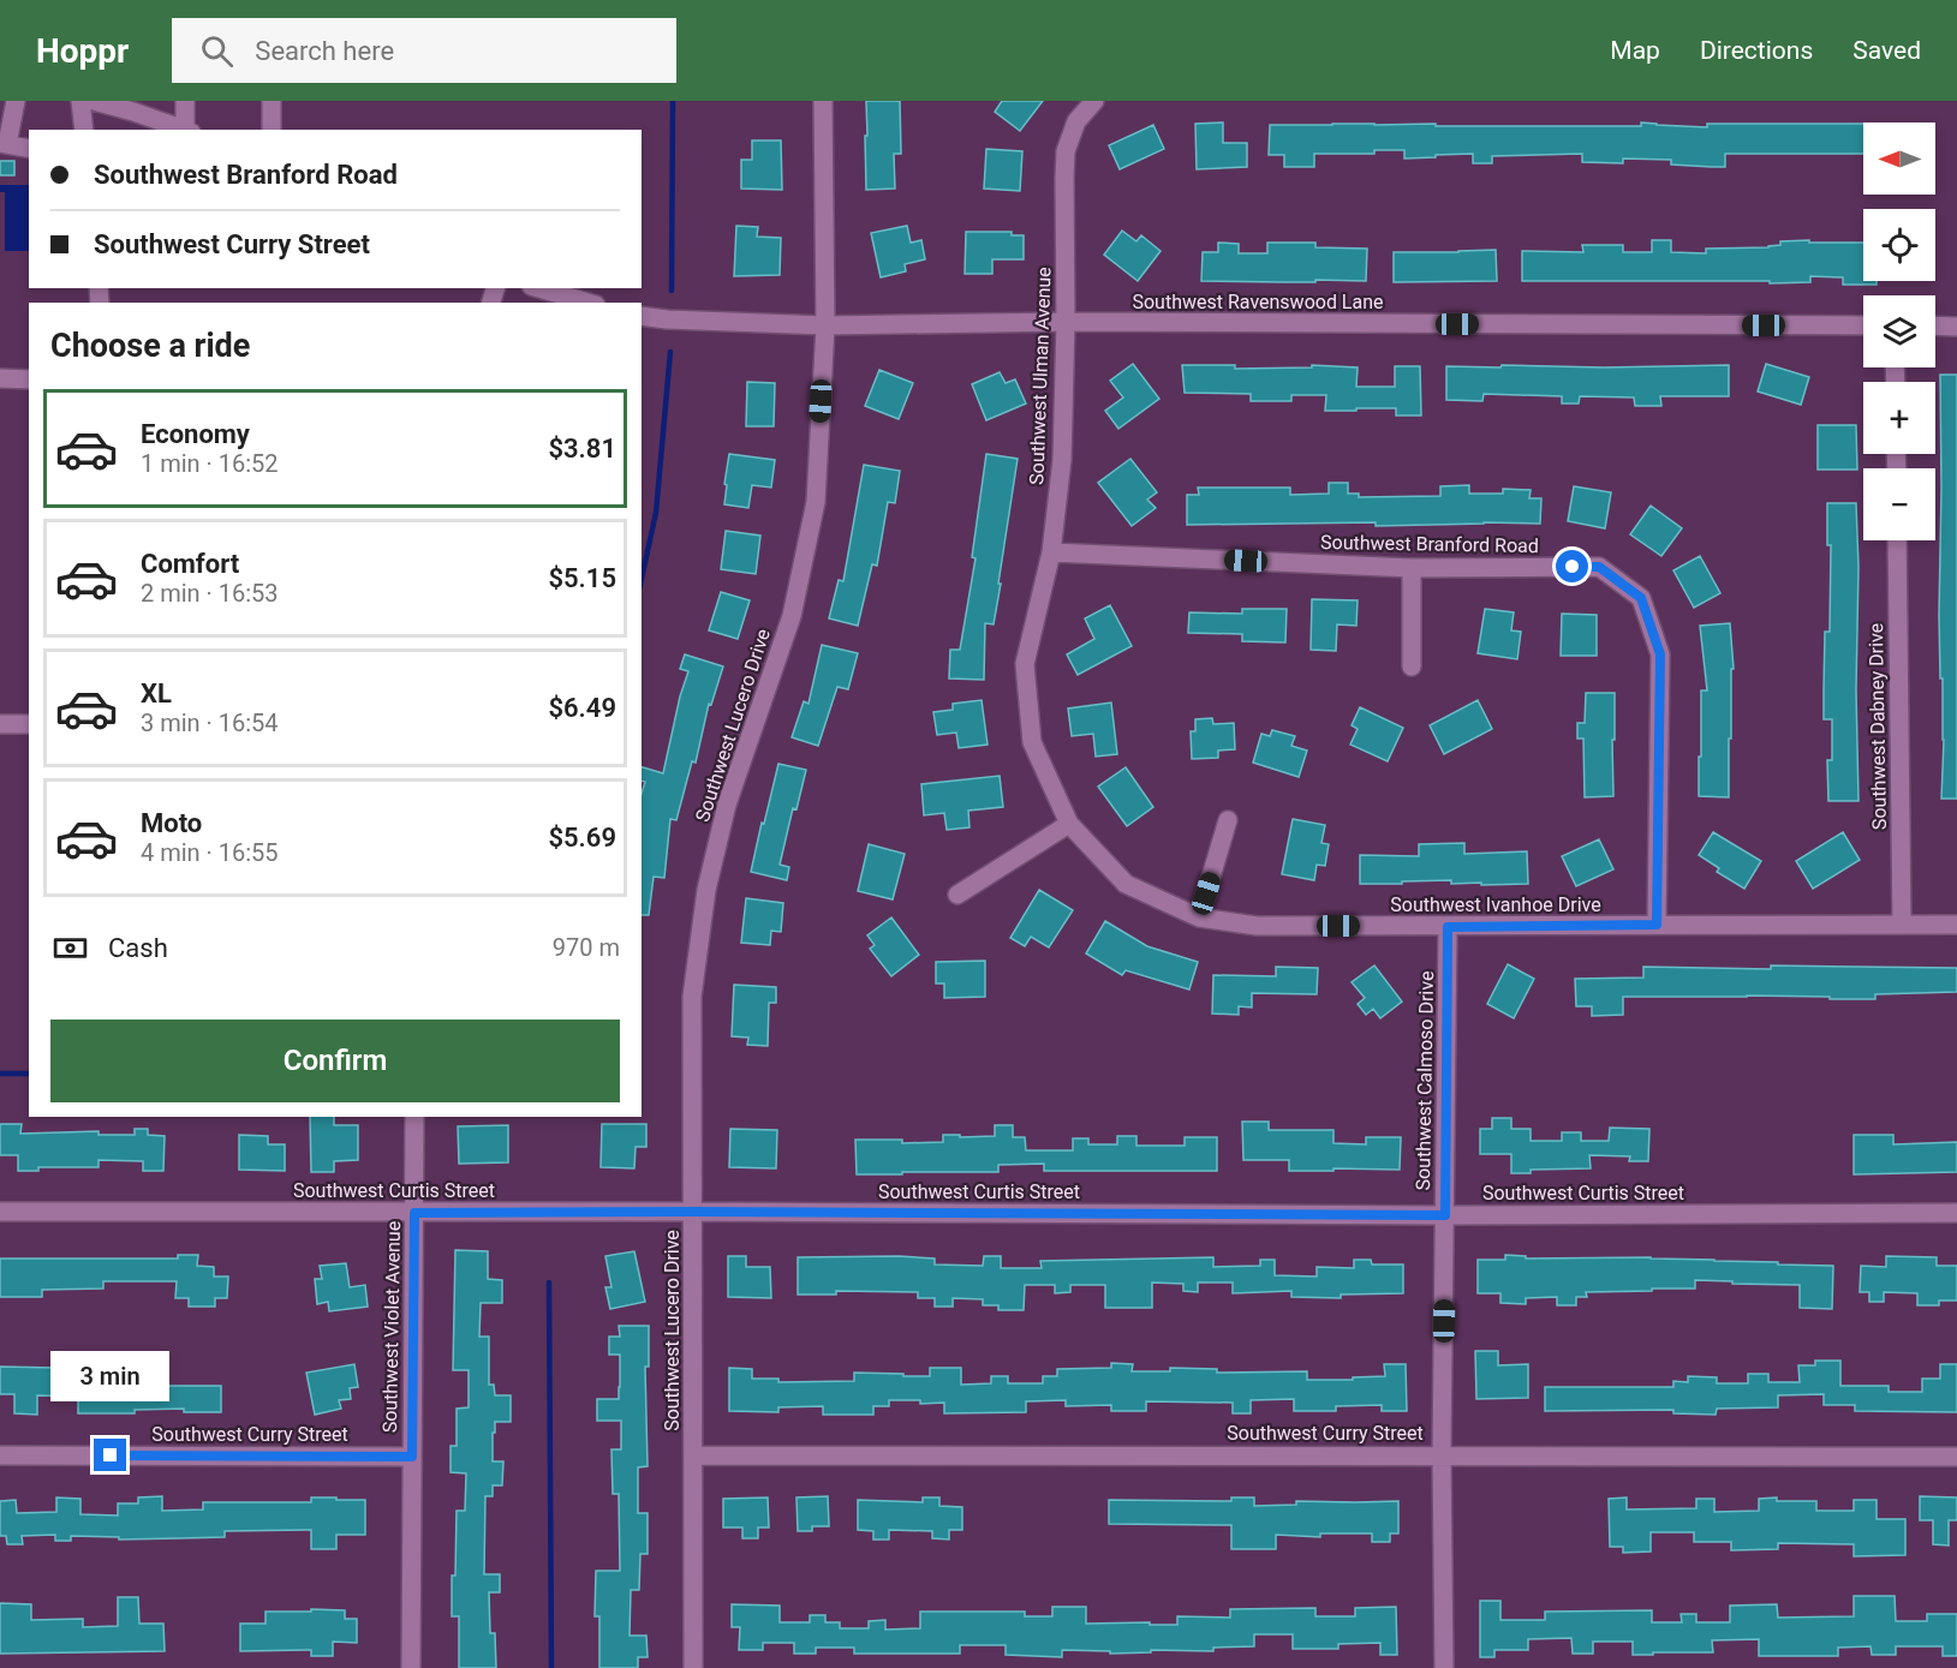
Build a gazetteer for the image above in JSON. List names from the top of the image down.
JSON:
{
  "streets": {
    "street": [
      "Southwest Ravenswood Lane",
      "Southwest Ulman Avenue",
      "Southwest Branford Road",
      "Southwest Lucero Drive",
      "Southwest Dabney Drive",
      "Southwest Ivanhoe Drive",
      "Southwest Calmoso Drive",
      "Southwest Curtis Street",
      "Southwest Violet Avenue",
      "Southwest Curry Street"
    ]
  },
  "crossings": [
    ["Southwest Ravenswood Lane", "Southwest Ulman Avenue"],
    ["Southwest Ravenswood Lane", "Southwest Lucero Drive"],
    ["Southwest Ulman Avenue", "Southwest Branford Road"],
    ["Southwest Ulman Avenue", "Southwest Ivanhoe Drive"],
    ["Southwest Branford Road", "Southwest Ivanhoe Drive"],
    ["Southwest Lucero Drive", "Southwest Curtis Street"],
    ["Southwest Lucero Drive", "Southwest Curry Street"],
    ["Southwest Dabney Drive", "Southwest Ivanhoe Drive"],
    ["Southwest Ivanhoe Drive", "Southwest Calmoso Drive"],
    ["Southwest Calmoso Drive", "Southwest Curtis Street"],
    ["Southwest Calmoso Drive", "Southwest Curry Street"],
    ["Southwest Curtis Street", "Southwest Violet Avenue"],
    ["Southwest Violet Avenue", "Southwest Curry Street"]
  ],
  "north": "left",
  "page": {
    "header": "Hoppr",
    "search": "Search here",
    "nav": ["Map", "Directions", "Saved"],
    "map_buttons": ["+", "−"],
    "banner": ["Southwest Branford Road", "Southwest Curry Street"],
    "heading": "Choose a ride",
    "list": [
      {
        "name": "Economy",
        "note": "1 min · 16:52",
        "value": "$3.81"
      },
      {
        "name": "Comfort",
        "note": "2 min · 16:53",
        "value": "$5.15"
      },
      {
        "name": "XL",
        "note": "3 min · 16:54",
        "value": "$6.49"
      },
      {
        "name": "Moto",
        "note": "4 min · 16:55",
        "value": "$5.69"
      }
    ],
    "pay": ["Cash", "970 m"],
    "buttons": "Confirm",
    "bubble": "3 min"
  }
}
